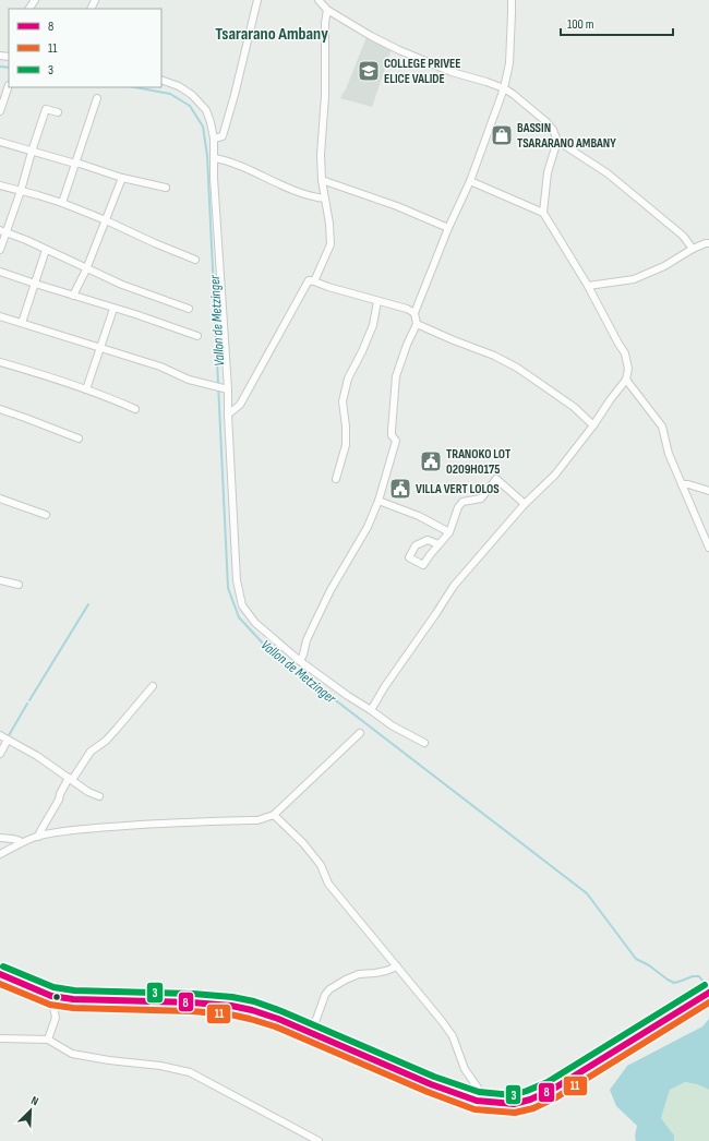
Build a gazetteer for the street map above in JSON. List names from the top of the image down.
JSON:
{
  "districts": ["Tsararano Ambany"],
  "water": ["Vallon de Metzinger"],
  "places": {
    "school or university": ["COLLEGE PRIVEE ELICE VALIDE"],
    "shop": ["BASSIN TSARARANO AMBANY"],
    "public building": ["TRANOKO LOT 0209H0175", "VILLA VERT LOLOS"]
  },
  "lines": ["transit line 3", "transit line 8", "transit line 11"],
  "legend": ["8", "11", "3"],
  "scale_bar": "100 m",
  "north": "top right"
}
